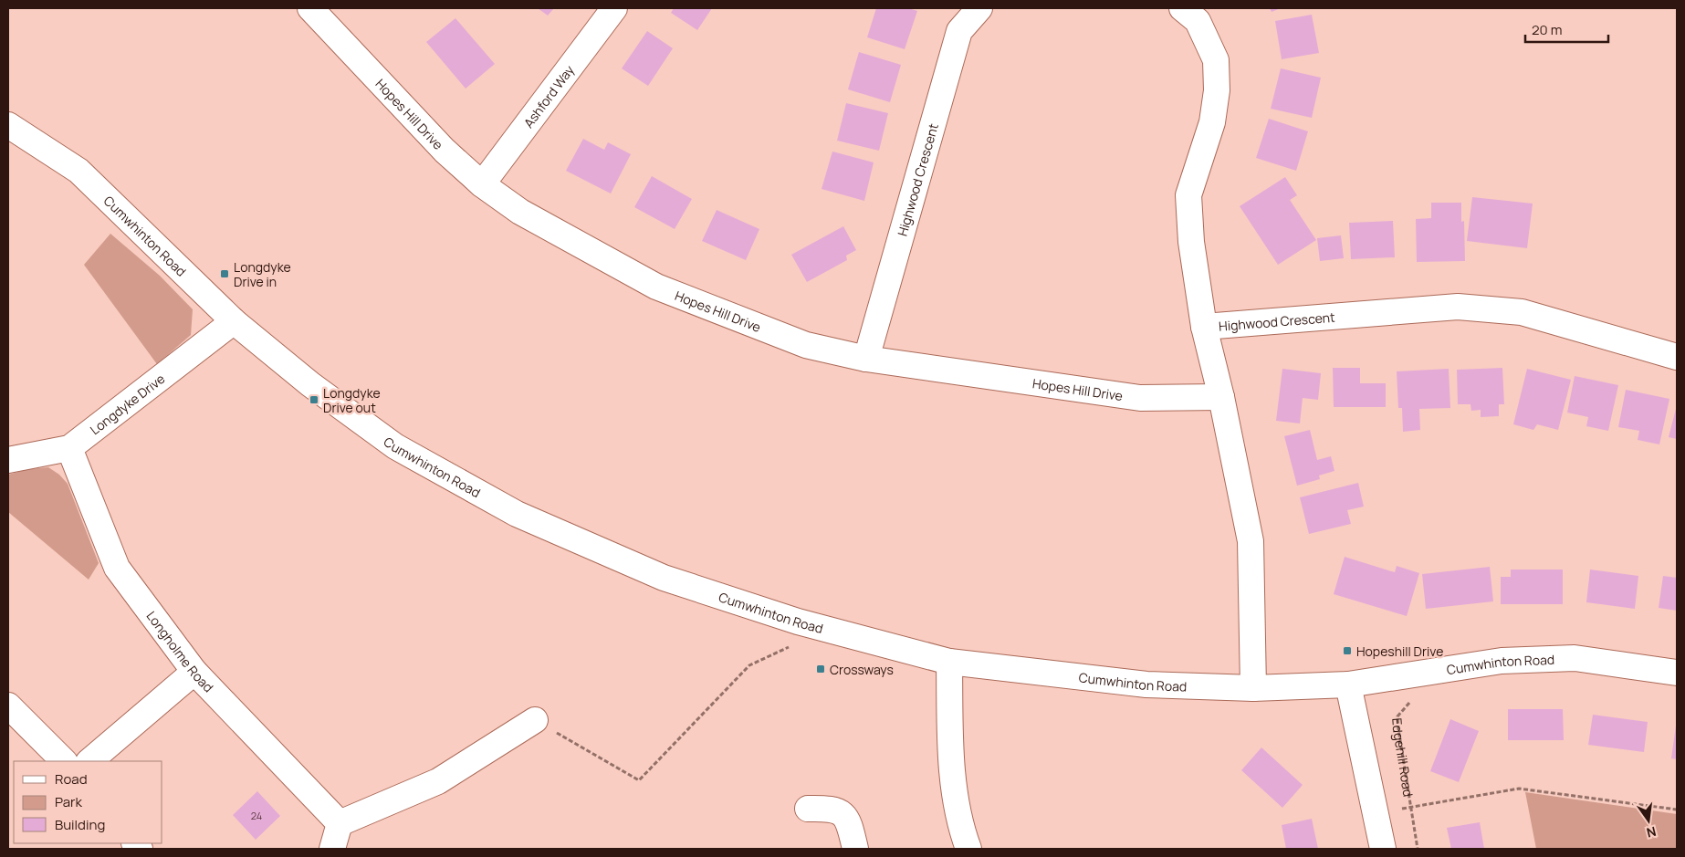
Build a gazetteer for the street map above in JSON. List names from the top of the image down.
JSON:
{
  "streets": {
    "street": [
      "Ashford Way",
      "Hopes Hill Drive",
      "Highwood Crescent",
      "Cumwhinton Road",
      "Longdyke Drive",
      "Longholme Road"
    ],
    "path": ["Edgehill Road"]
  },
  "crossings": [
    ["Ashford Way", "Hopes Hill Drive"],
    ["Hopes Hill Drive", "Highwood Crescent"],
    ["Cumwhinton Road", "Longdyke Drive"],
    ["Cumwhinton Road", "Edgehill Road"],
    ["Longdyke Drive", "Longholme Road"]
  ],
  "places": {
    "transit": [
      "Longdyke Drive in",
      "Longdyke Drive out",
      "Hopeshill Drive",
      "Crossways"
    ]
  },
  "house_numbers": ["24"],
  "legend": ["Road", "Park", "Building"],
  "scale_bar": "20 m",
  "north": "bottom"
}
